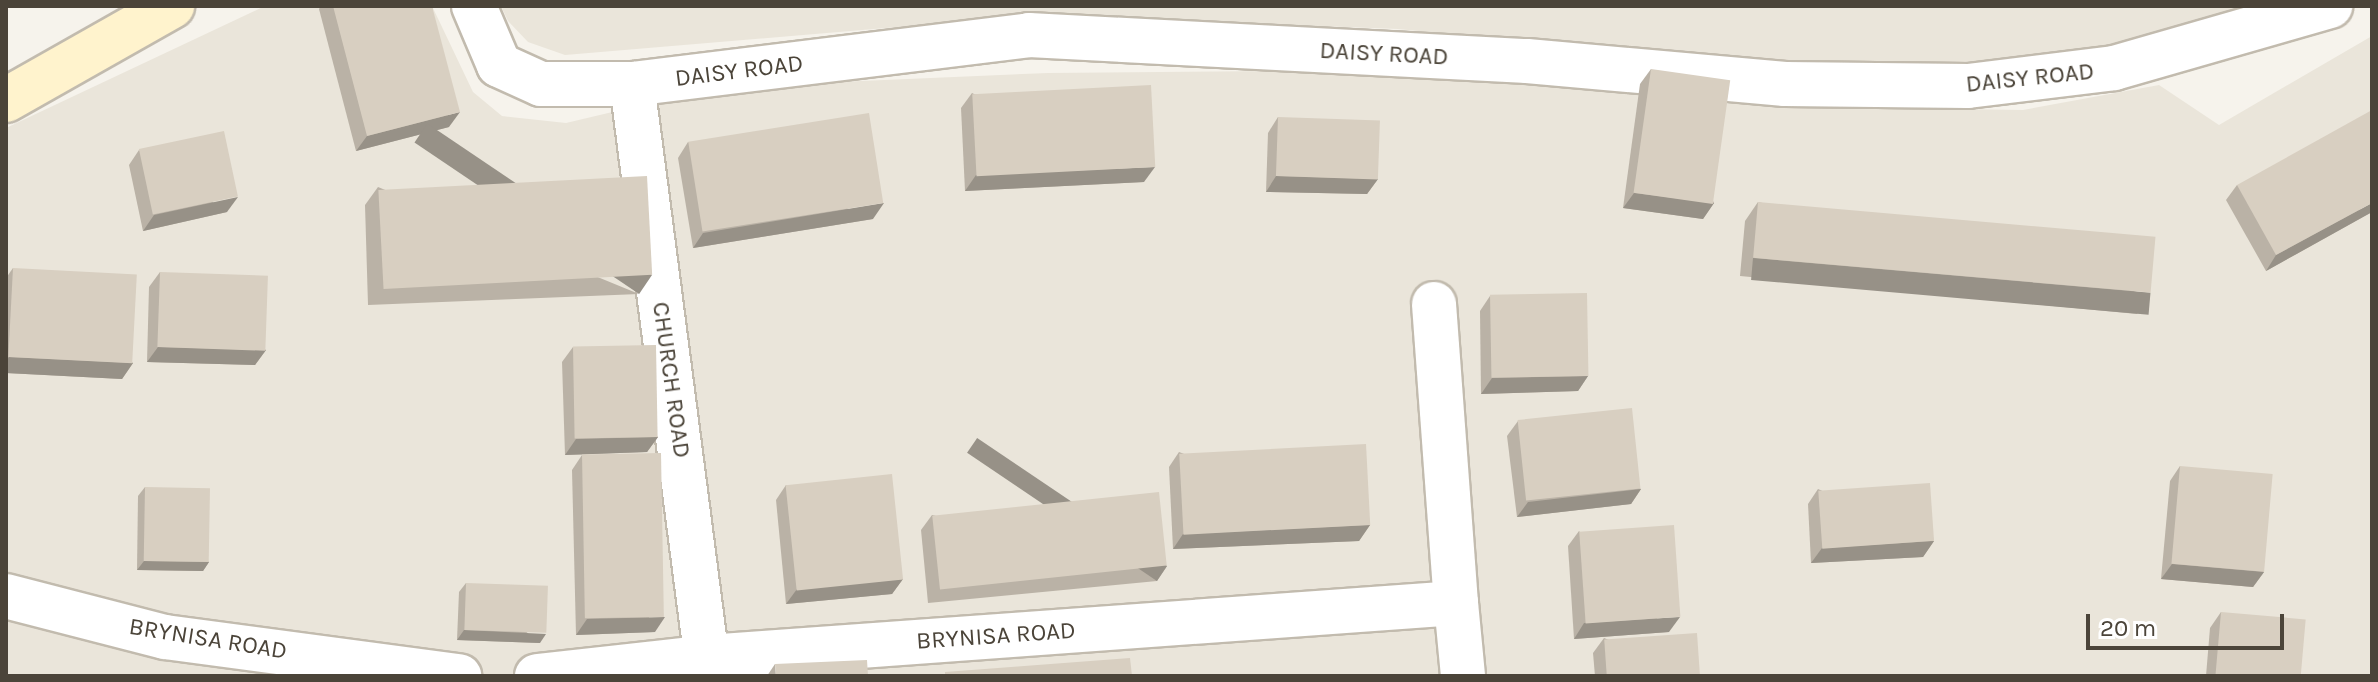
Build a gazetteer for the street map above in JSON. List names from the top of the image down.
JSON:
{
  "streets": {
    "street": ["DAISY ROAD", "CHURCH ROAD", "BRYNISA ROAD"]
  },
  "crossings": [
    ["DAISY ROAD", "CHURCH ROAD"],
    ["CHURCH ROAD", "BRYNISA ROAD"]
  ],
  "scale_bar": "20 m"
}
